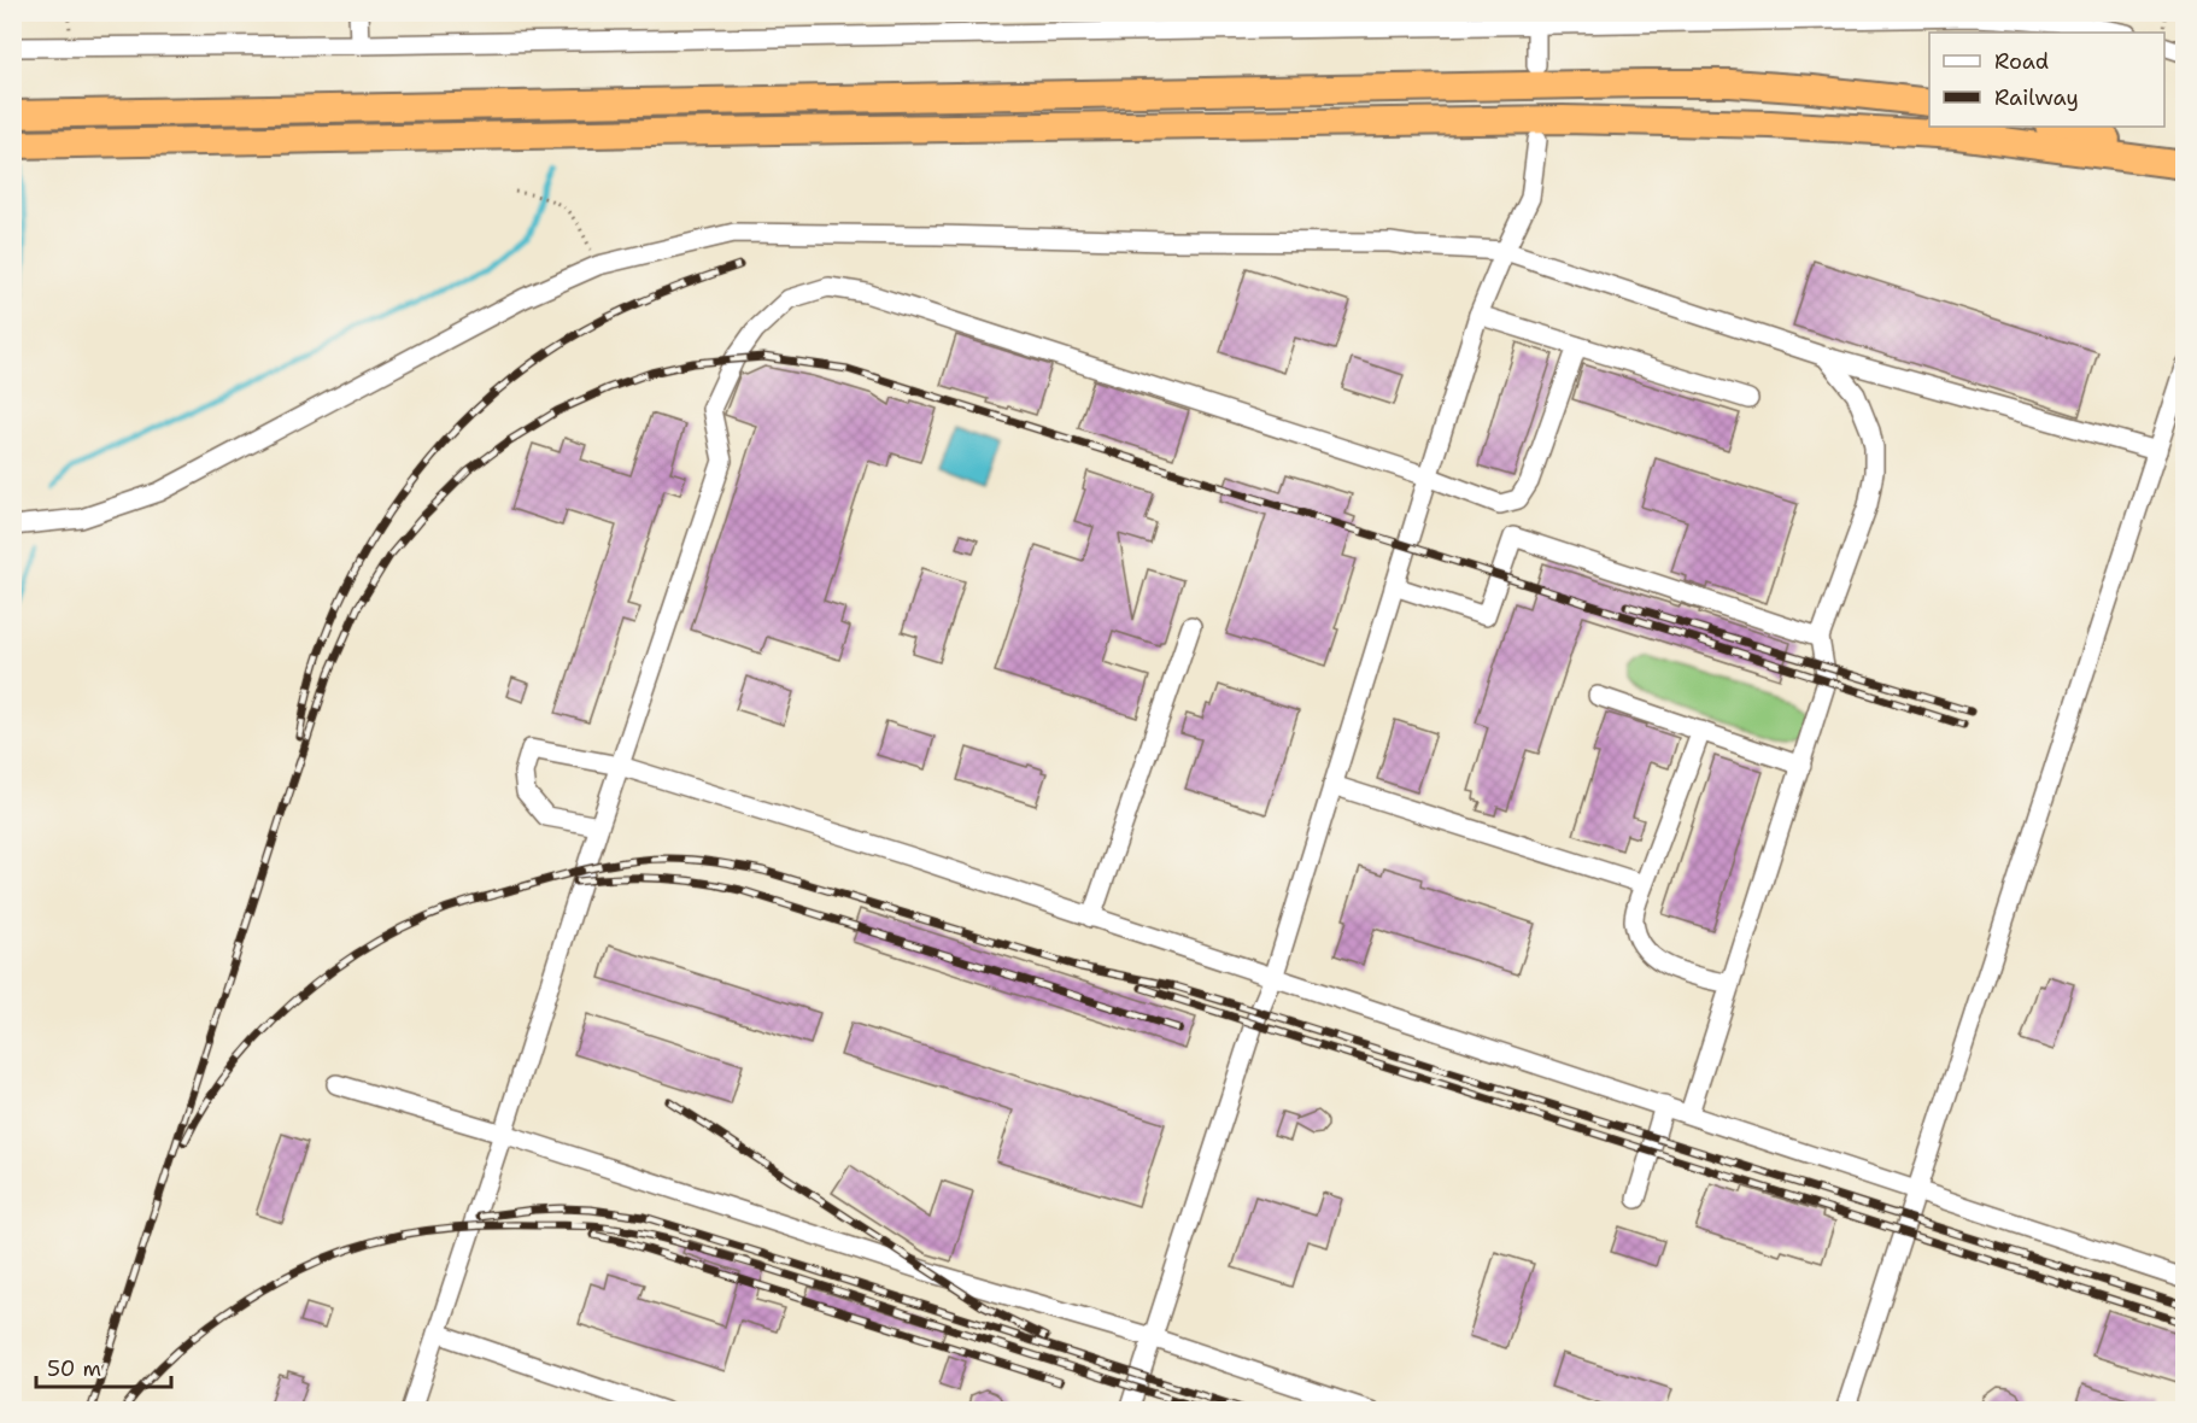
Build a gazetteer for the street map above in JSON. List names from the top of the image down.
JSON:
{
  "legend": ["Road", "Railway"],
  "scale_bar": "50 m"
}
